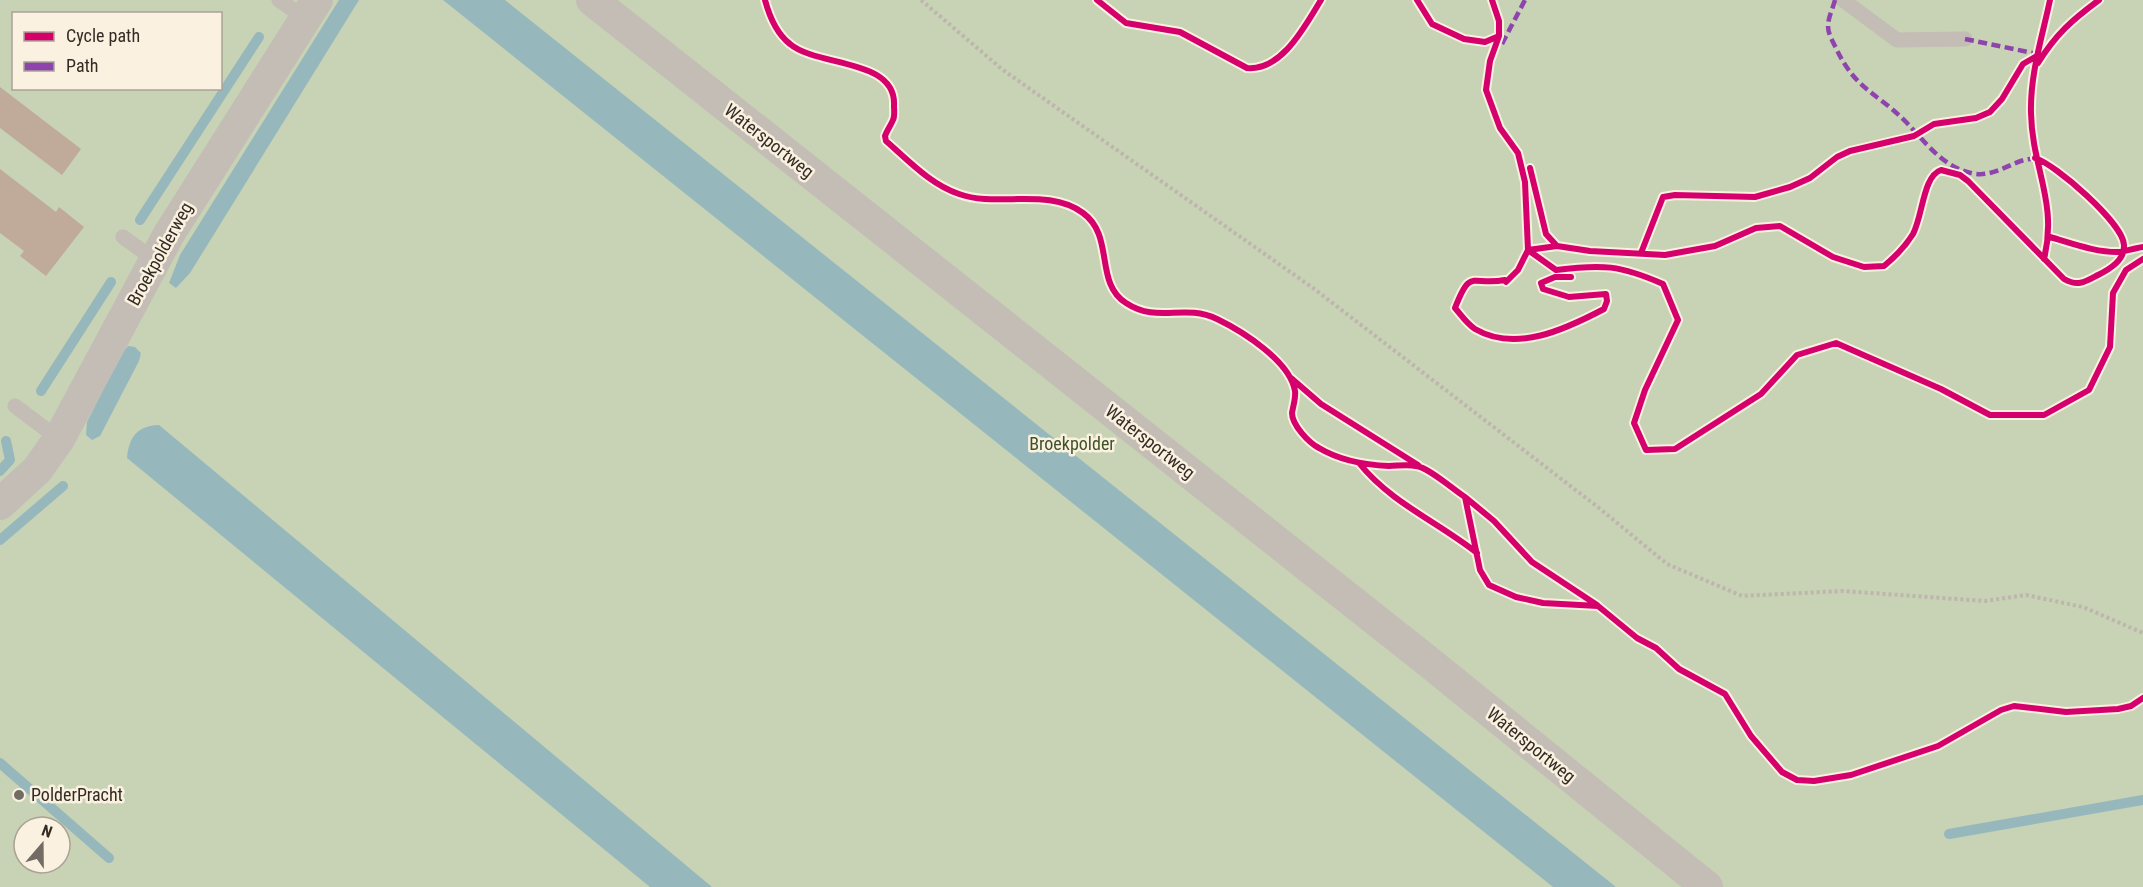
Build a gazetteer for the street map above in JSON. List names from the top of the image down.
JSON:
{
  "streets": {
    "street": ["Watersportweg", "Broekpolderweg"]
  },
  "parks": ["Broekpolder"],
  "places": ["PolderPracht"],
  "legend": ["Cycle path", "Path"],
  "north": "top"
}
